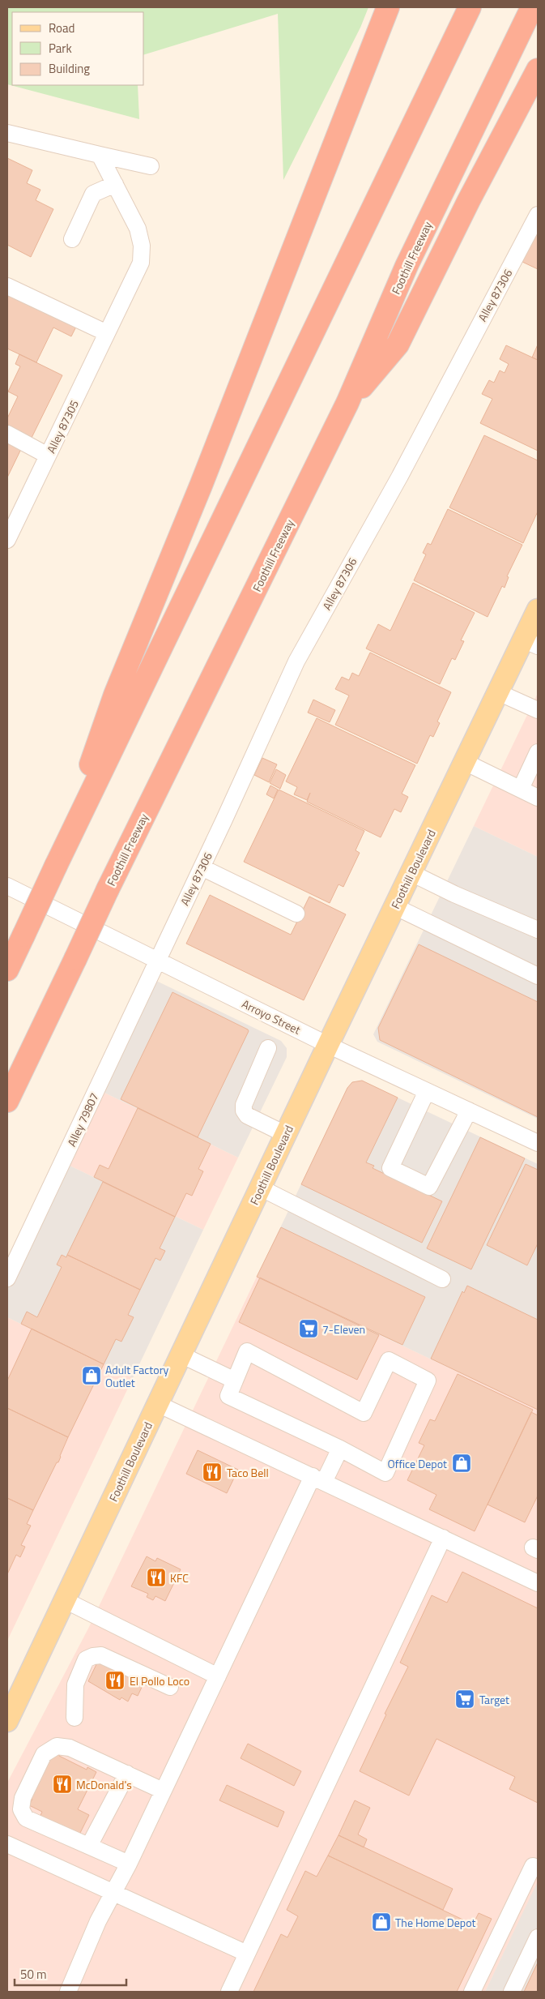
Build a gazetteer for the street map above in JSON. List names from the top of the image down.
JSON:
{
  "streets": {
    "highway": ["Foothill Freeway"],
    "main road": ["Foothill Boulevard"],
    "street": [
      "Alley 87306",
      "Alley 87305",
      "Arroyo Street",
      "Alley 79807"
    ]
  },
  "crossings": [
    ["Alley 87306", "Arroyo Street"],
    ["Alley 87306", "Alley 79807"],
    ["Foothill Boulevard", "Arroyo Street"],
    ["Arroyo Street", "Alley 79807"]
  ],
  "places": {
    "supermarket": ["7-Eleven", "Target"],
    "shop": ["Adult Factory Outlet", "Office Depot", "The Home Depot"],
    "restaurant": [
      "Taco Bell",
      "KFC",
      "El Pollo Loco",
      "McDonald's"
    ]
  },
  "legend": ["Road", "Park", "Building"],
  "scale_bar": "50 m"
}
